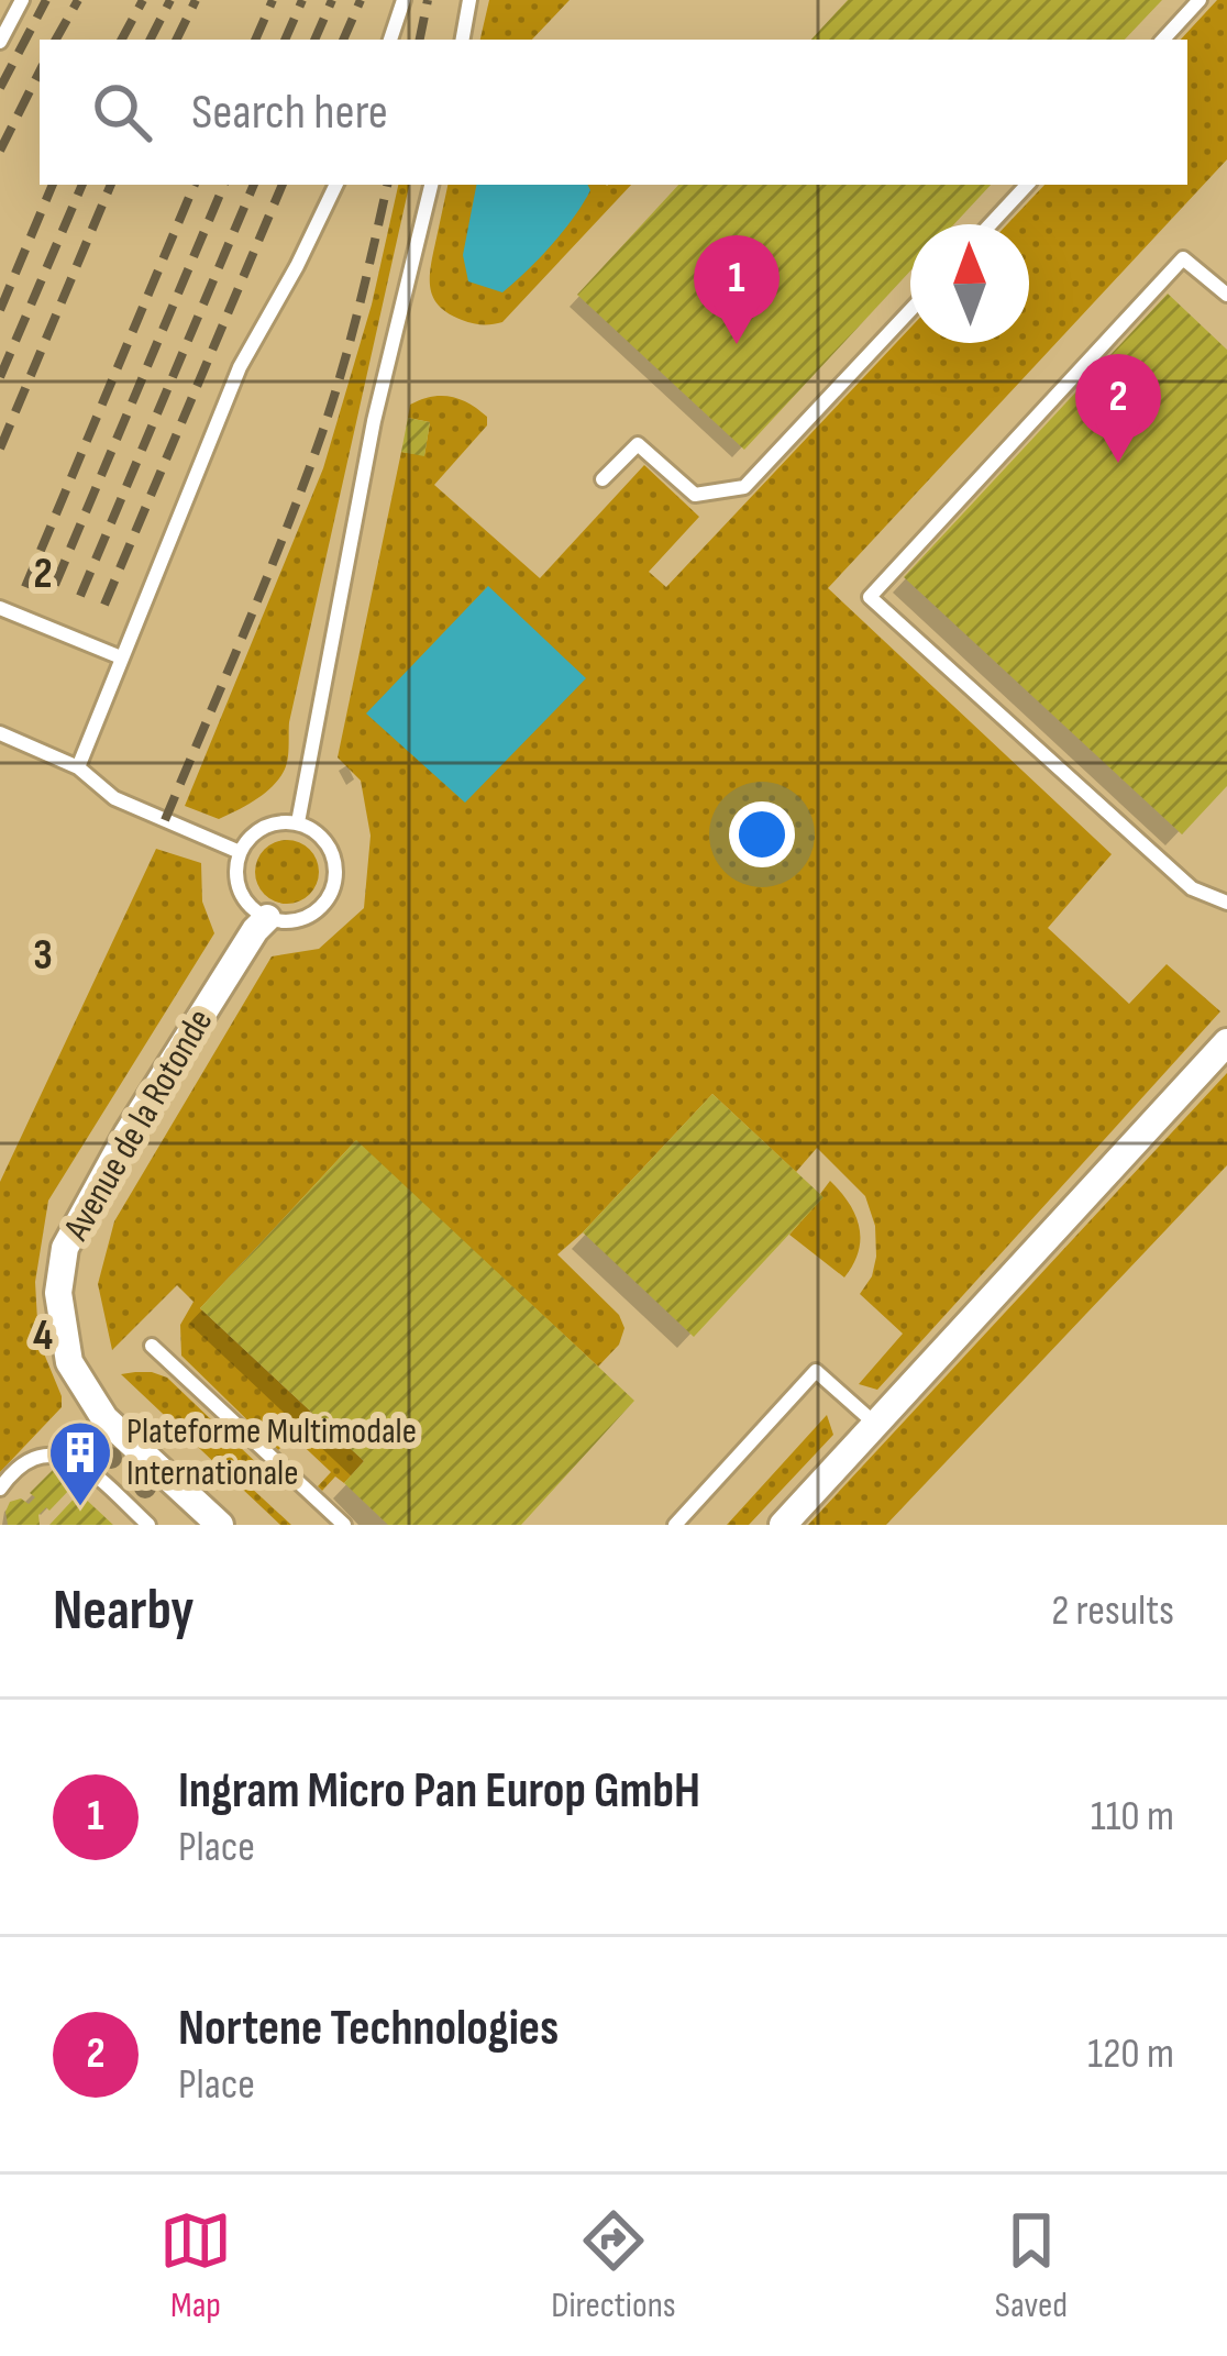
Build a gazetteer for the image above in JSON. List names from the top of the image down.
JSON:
{
  "streets": {
    "street": ["Avenue de la Rotonde"]
  },
  "places": {
    "building": ["Plateforme Multimodale Internationale"]
  },
  "north": "top",
  "page": {
    "search": "Search here",
    "pins": ["1", "2"],
    "heading": ["Nearby", "2 results"],
    "list": [
      {
        "mark": "1",
        "name": "Ingram Micro Pan Europ GmbH",
        "note": "Place",
        "value": "110 m"
      },
      {
        "mark": "2",
        "name": "Nortene Technologies",
        "note": "Place",
        "value": "120 m"
      }
    ],
    "nav": ["Map", "Directions", "Saved"]
  },
  "grid": {
    "rows": ["2", "3", "4"]
  }
}
